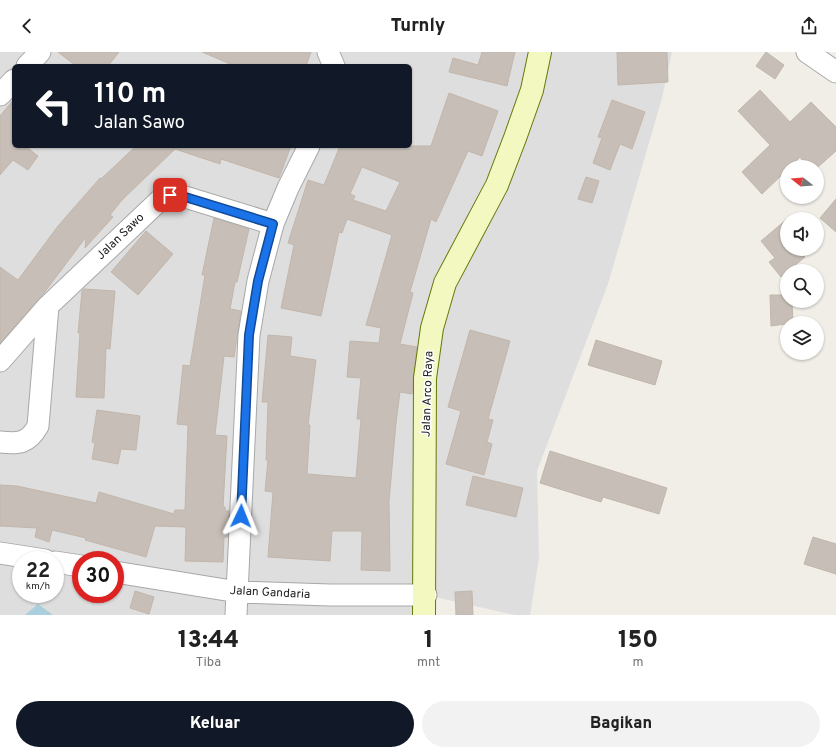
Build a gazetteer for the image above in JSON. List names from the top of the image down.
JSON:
{
  "streets": {
    "main road": ["Jalan Arco Raya"],
    "street": ["Jalan Sawo", "Jalan Gandaria"]
  },
  "crossings": [
    ["Jalan Arco Raya", "Jalan Gandaria"]
  ],
  "north": "left",
  "page": {
    "header": "Turnly",
    "turn": ["110 m", "Jalan Sawo"],
    "speed": "22 km/h",
    "limit": "30",
    "eta": [
      "13:44",
      "Tiba",
      "1",
      "mnt",
      "150",
      "m"
    ],
    "buttons": ["Keluar", "Bagikan"]
  }
}
